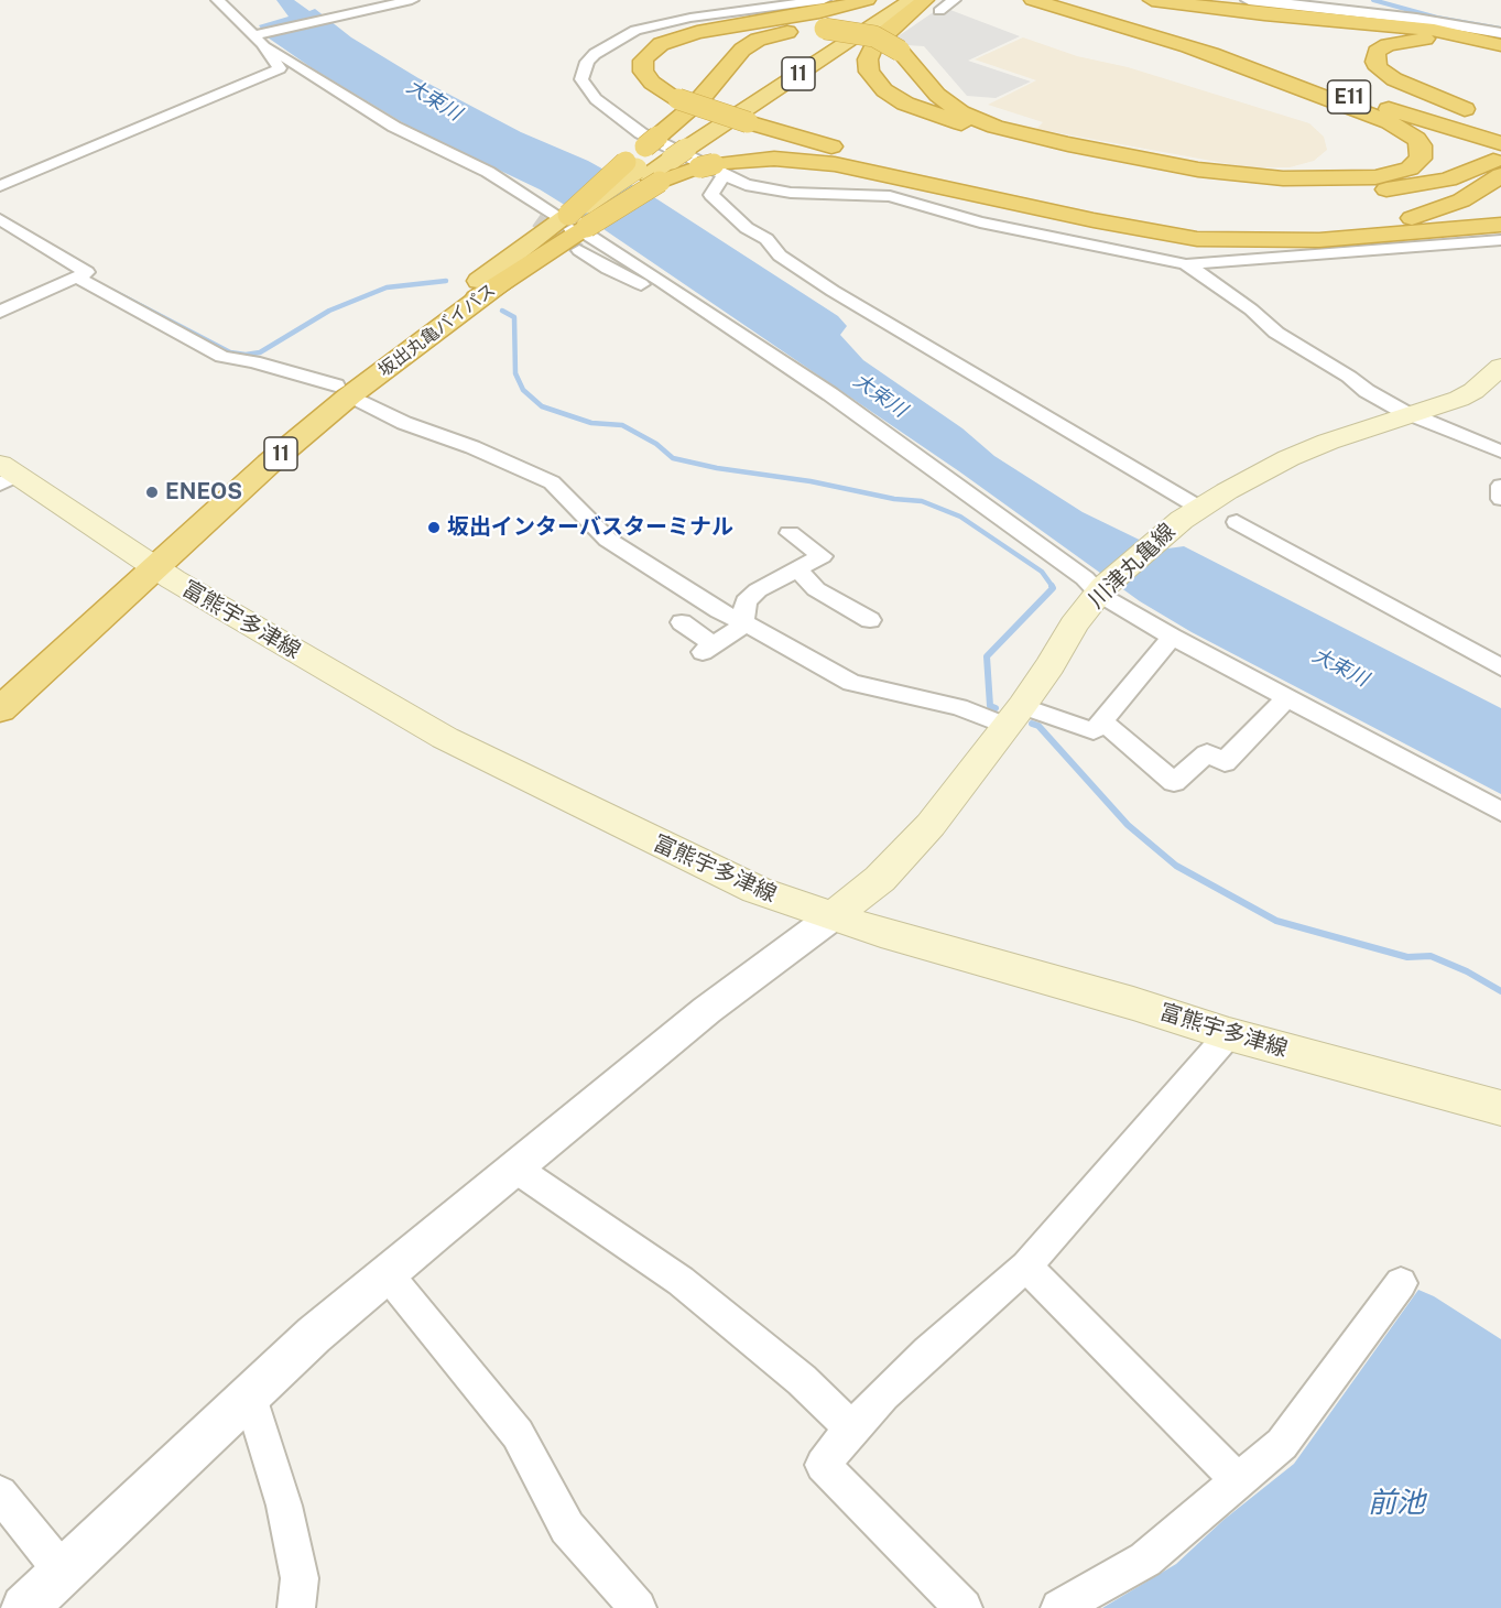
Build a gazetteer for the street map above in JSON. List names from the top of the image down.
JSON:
{
  "streets": {
    "highway": ["11", "E11", "坂出丸亀バイパス"],
    "main road": ["川津丸亀線", "富熊宇多津線"]
  },
  "crossings": [
    ["坂出丸亀バイパス", "富熊宇多津線"],
    ["川津丸亀線", "富熊宇多津線"]
  ],
  "water": ["大束川", "前池"],
  "places": ["ENEOS", "坂出インターバスターミナル"]
}
